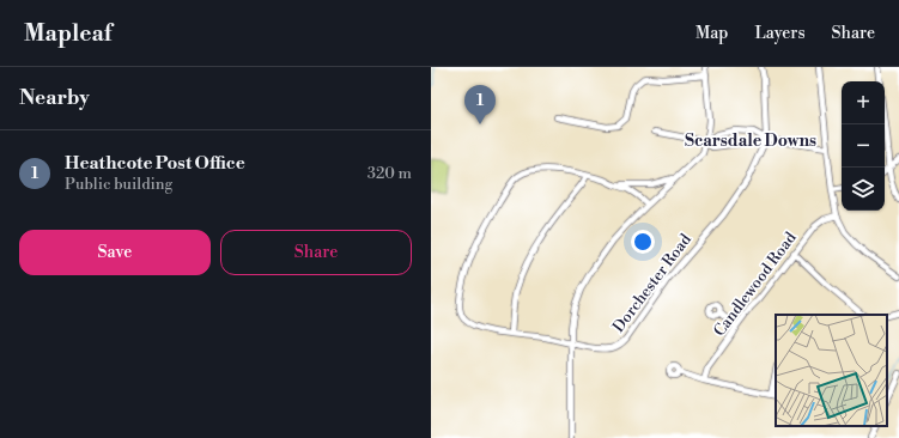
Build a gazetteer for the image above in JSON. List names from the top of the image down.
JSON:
{
  "streets": {
    "street": ["Dorchester Road", "Candlewood Road"]
  },
  "districts": ["Scarsdale Downs"],
  "page": {
    "header": "Mapleaf",
    "nav": ["Map", "Layers", "Share"],
    "heading": "Nearby",
    "map_buttons": ["+", "−"],
    "pins": "1",
    "list": [
      {
        "mark": "1",
        "name": "Heathcote Post Office",
        "note": "Public building",
        "value": "320 m"
      }
    ],
    "buttons": ["Save", "Share"]
  }
}
